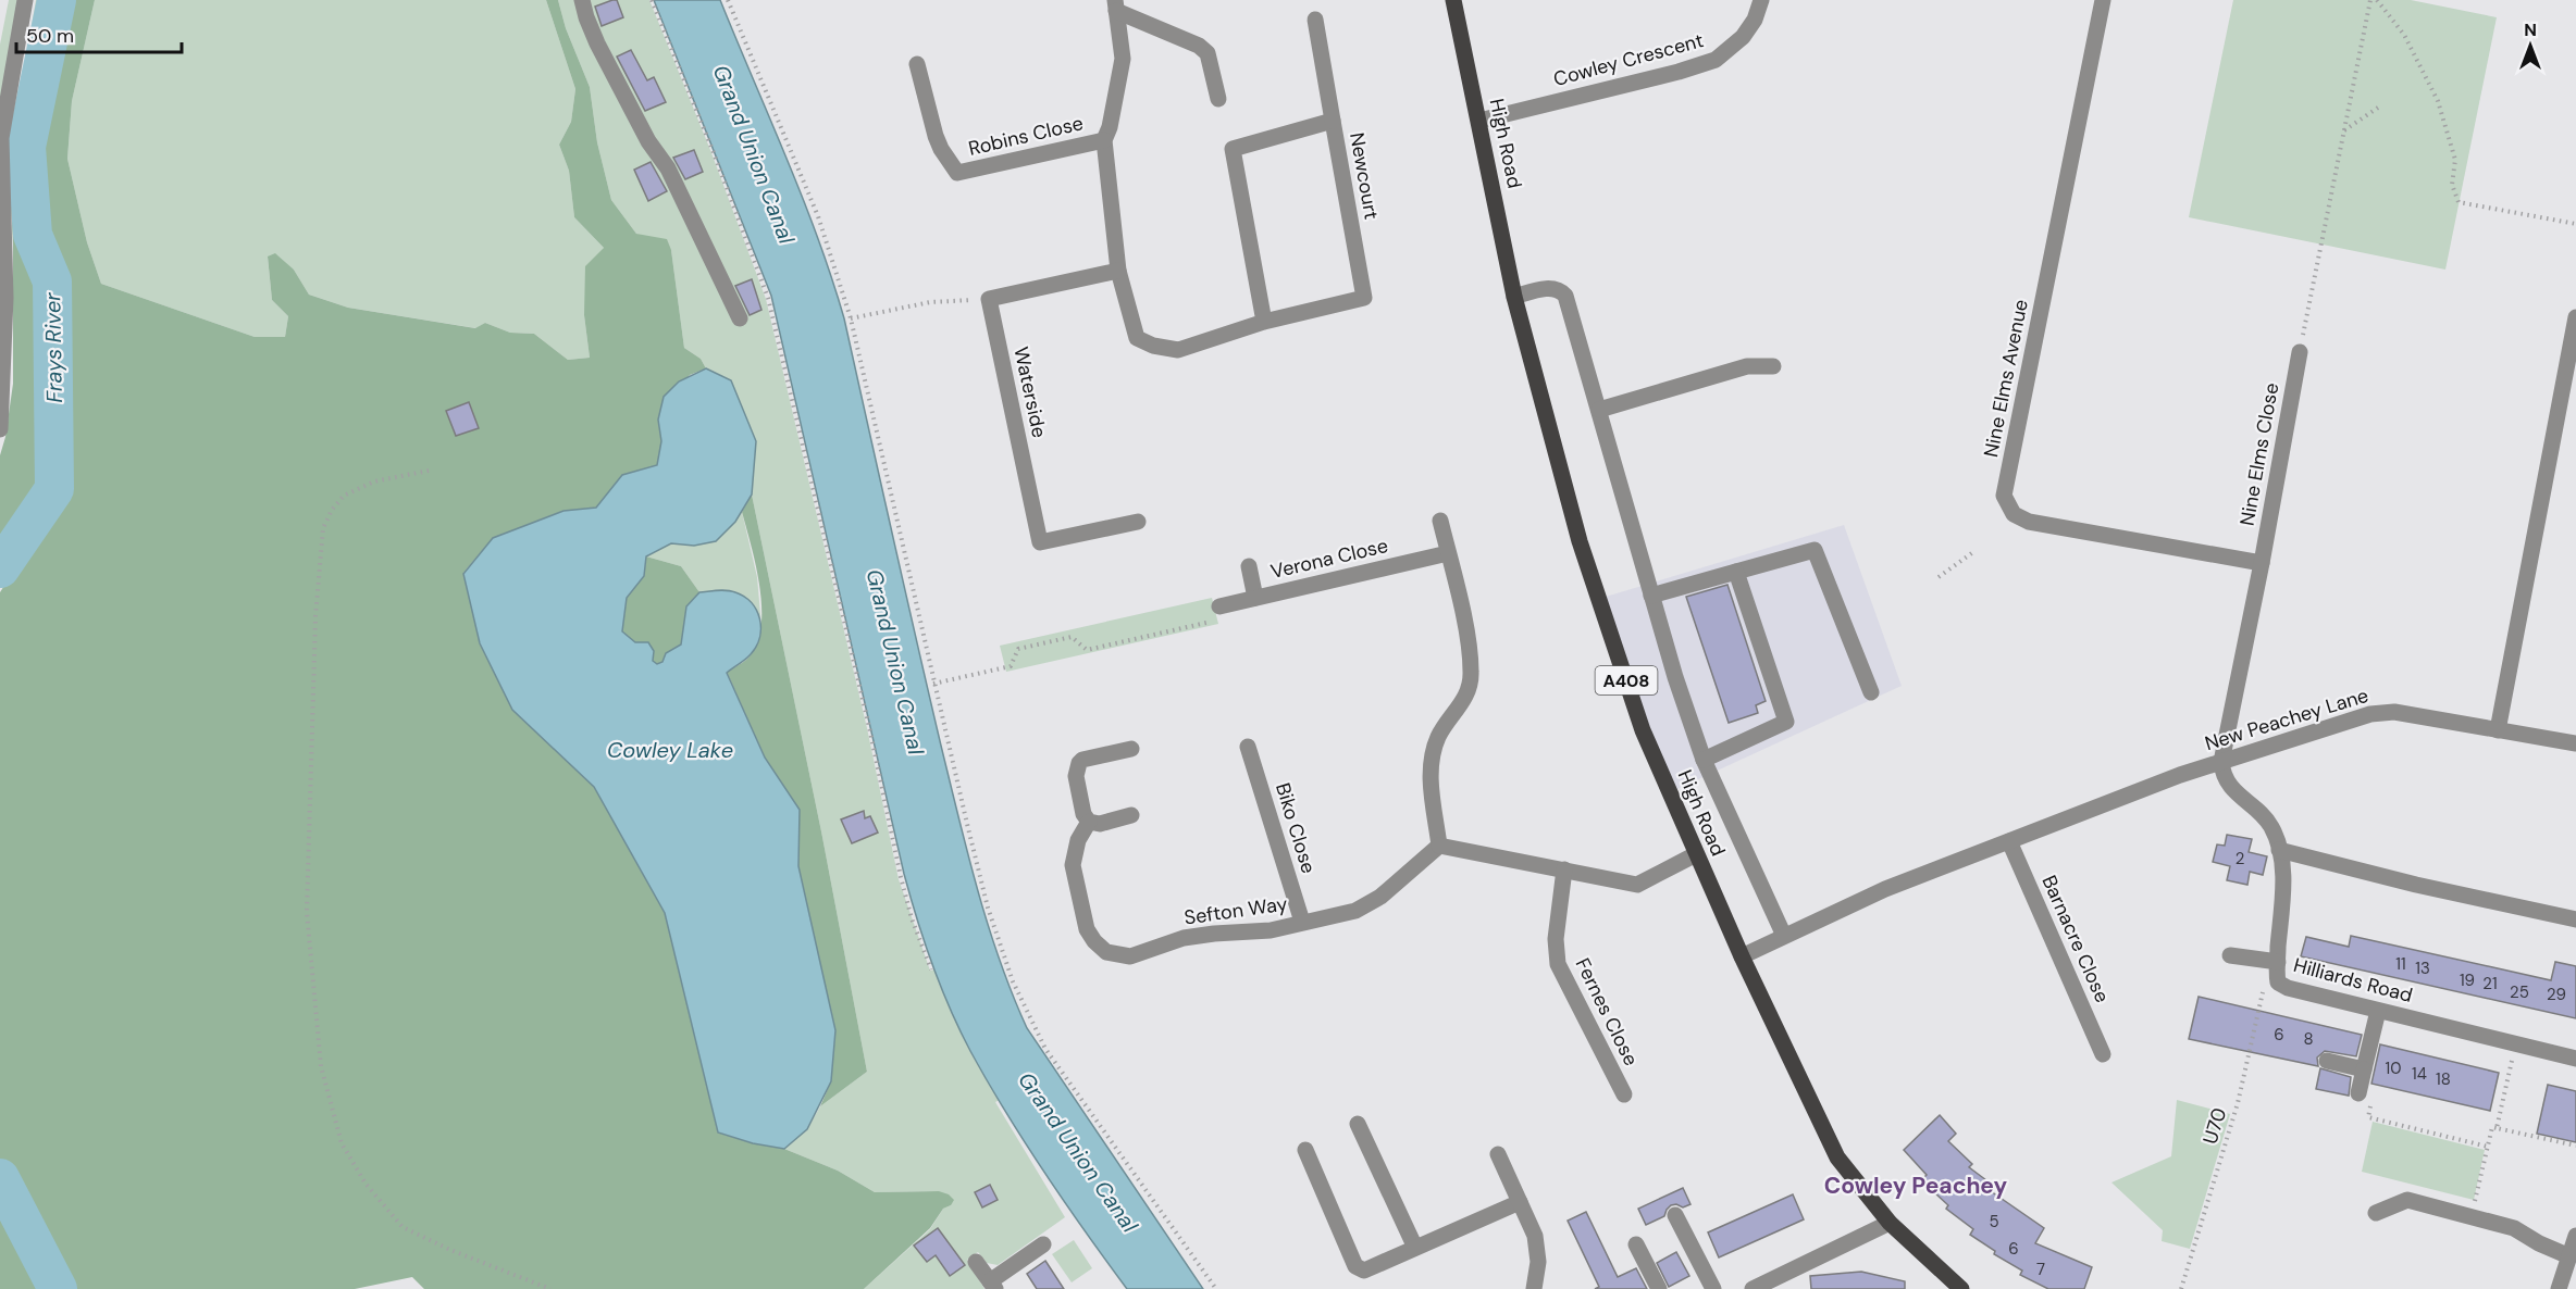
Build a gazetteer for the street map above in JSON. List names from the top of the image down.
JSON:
{
  "streets": {
    "main road": ["High Road", "A408"],
    "street": [
      "Cowley Crescent",
      "Robins Close",
      "Newcourt",
      "Nine Elms Avenue",
      "Waterside",
      "Nine Elms Close",
      "Verona Close",
      "New Peachey Lane",
      "Biko Close",
      "Sefton Way",
      "Barnacre Close",
      "Hilliards Road",
      "Fernes Close"
    ],
    "path": ["U70"]
  },
  "crossings": [
    ["Cowley Crescent", "High Road"],
    ["Robins Close", "Newcourt"],
    ["High Road", "New Peachey Lane"],
    ["Nine Elms Avenue", "Nine Elms Close"],
    ["Nine Elms Close", "New Peachey Lane"],
    ["Nine Elms Close", "Hilliards Road"],
    ["New Peachey Lane", "Barnacre Close"],
    ["New Peachey Lane", "Hilliards Road"],
    ["Biko Close", "Sefton Way"],
    ["Hilliards Road", "U70"]
  ],
  "districts": ["Cowley Peachey"],
  "water": ["Grand Union Canal", "Frays River", "Cowley Lake"],
  "house_numbers": [
    "2",
    "11",
    "13",
    "19",
    "21",
    "25",
    "29",
    "6",
    "8",
    "10",
    "14",
    "18",
    "5",
    "6",
    "7"
  ],
  "scale_bar": "50 m",
  "north": "top"
}
